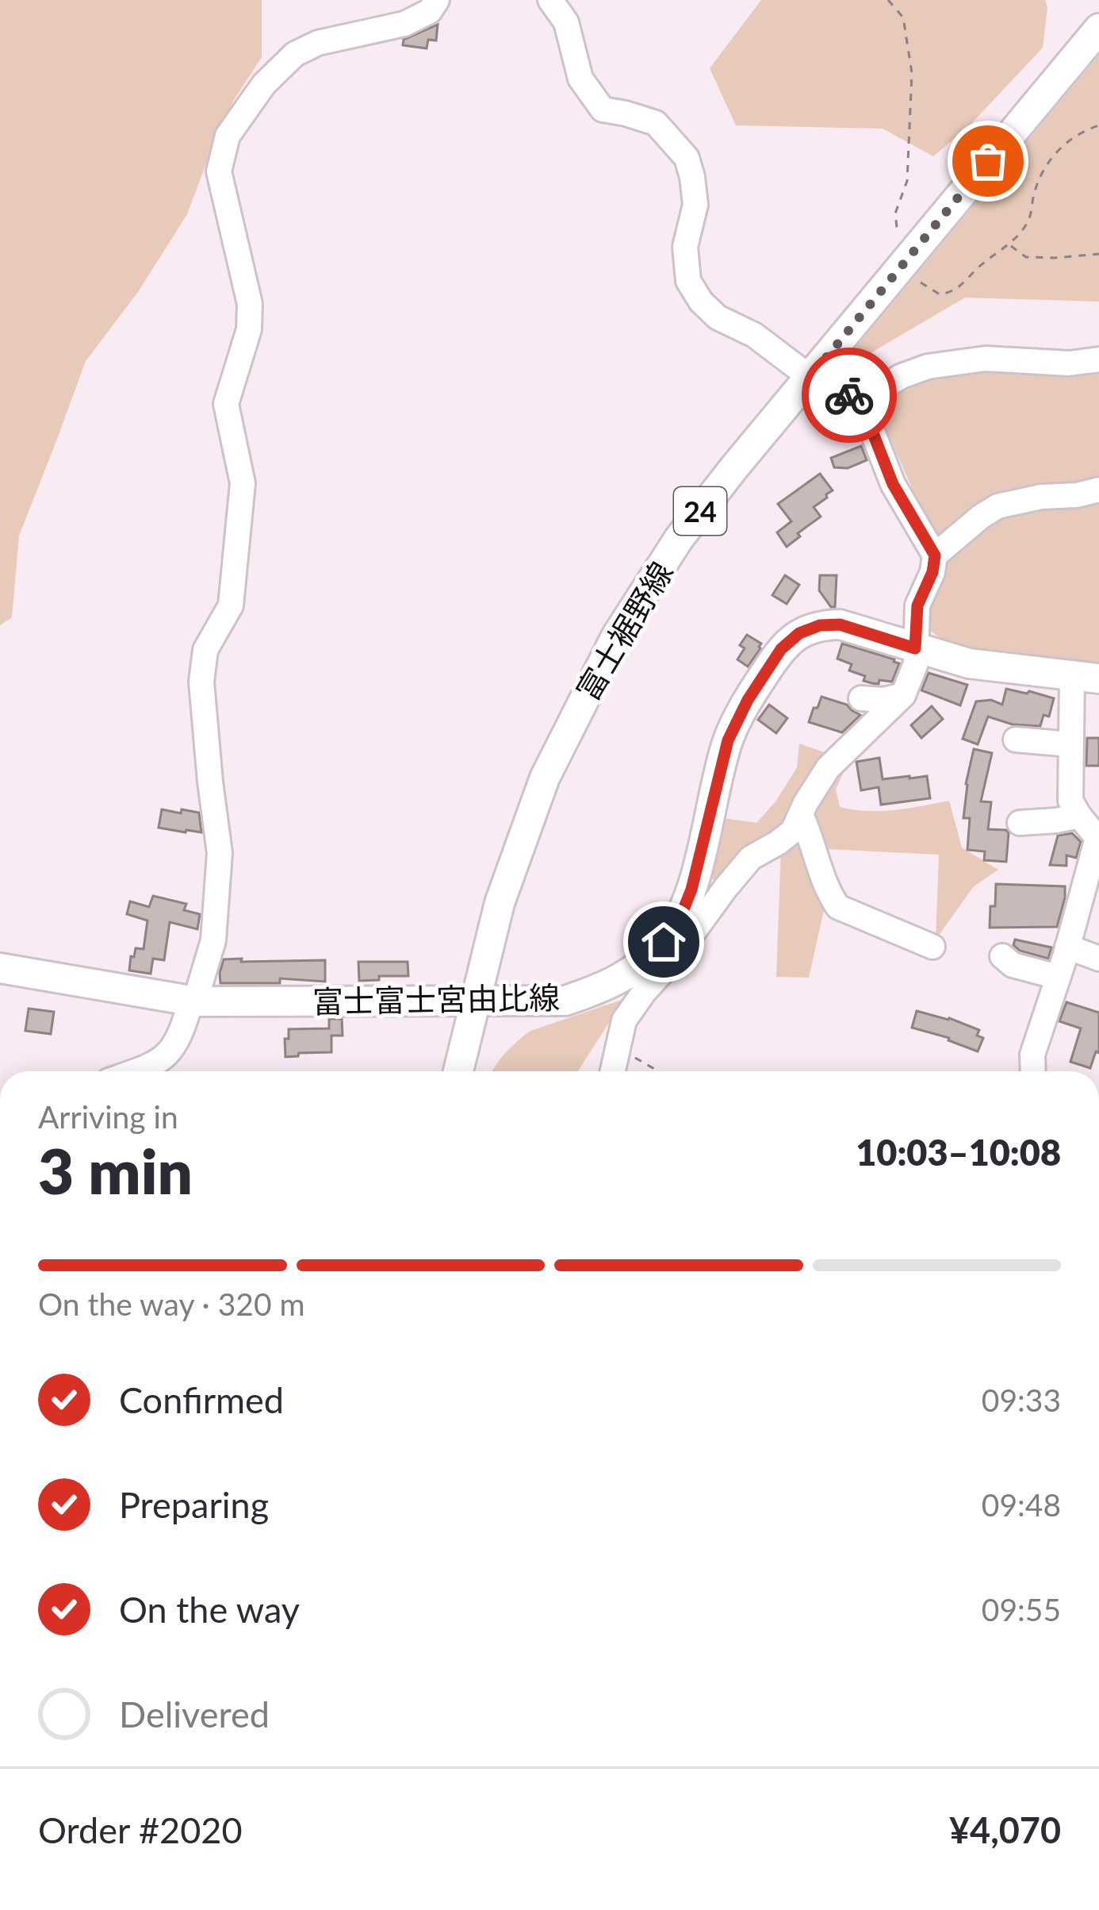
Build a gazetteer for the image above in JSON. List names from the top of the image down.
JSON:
{
  "streets": {
    "main road": ["24", "富士裾野線", "富士富士宮由比線"]
  },
  "crossings": [
    ["富士裾野線", "富士富士宮由比線"]
  ],
  "page": {
    "heading": ["3 min", "Arriving in", "10:03–10:08"],
    "panel": ["Order #2020", "¥4,070"],
    "bar": "On the way · 320 m",
    "list": [
      ["Confirmed", "09:33"],
      ["Preparing", "09:48"],
      ["On the way", "09:55"],
      "Delivered"
    ]
  }
}
